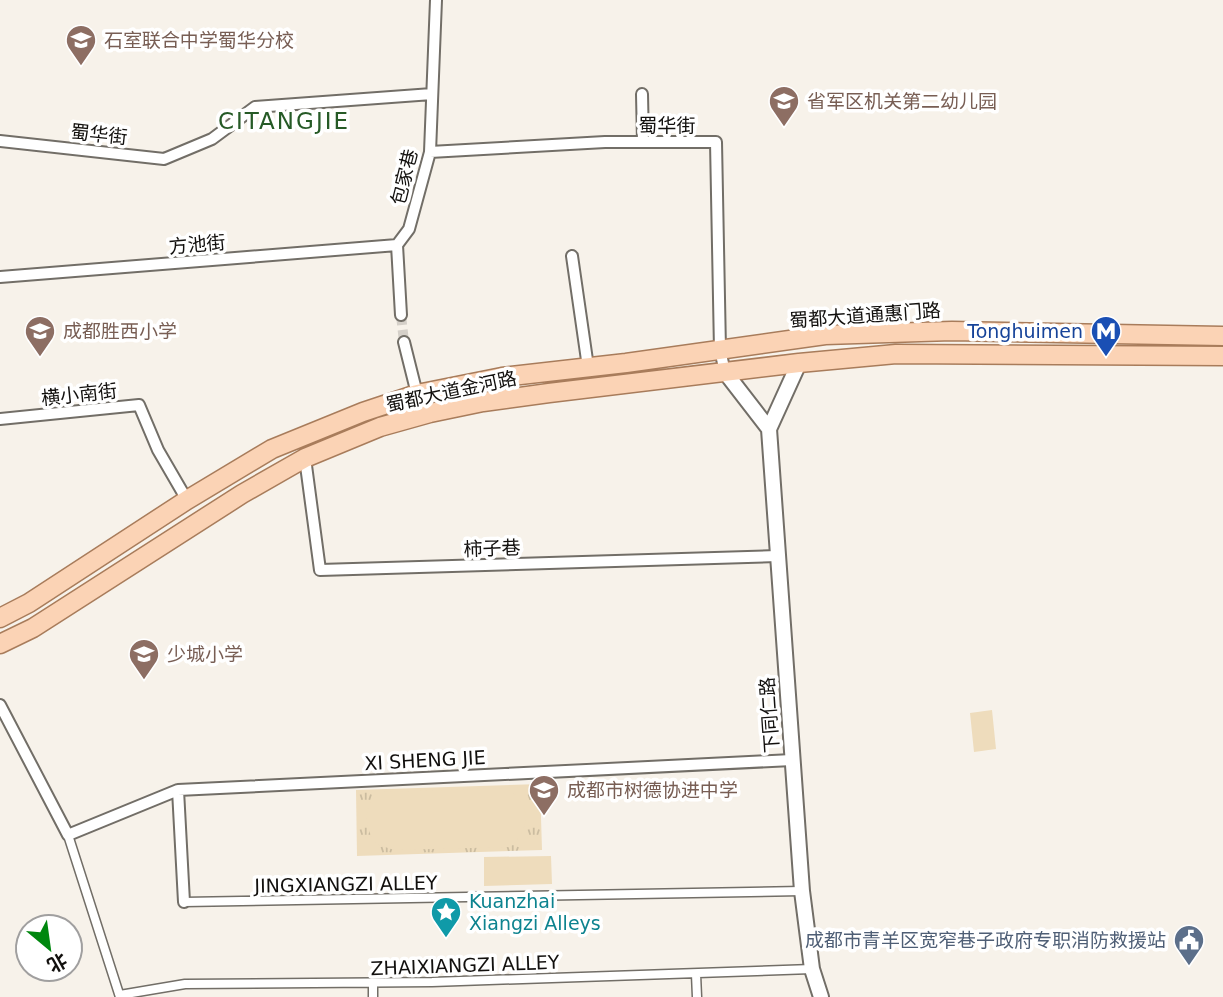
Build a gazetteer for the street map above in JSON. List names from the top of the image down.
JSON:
{
  "streets": {
    "main road": ["蜀都大道通惠门路", "蜀都大道金河路"],
    "street": [
      "蜀华街",
      "包家巷",
      "方池街",
      "横小南街",
      "柿子巷",
      "下同仁路",
      "XI SHENG JIE",
      "JINGXIANGZI ALLEY",
      "ZHAIXIANGZI ALLEY"
    ]
  },
  "crossings": [
    ["蜀华街", "包家巷"],
    ["蜀华街", "蜀都大道通惠门路"],
    ["蜀华街", "蜀都大道金河路"],
    ["包家巷", "方池街"],
    ["蜀都大道通惠门路", "蜀都大道金河路"],
    ["蜀都大道金河路", "横小南街"],
    ["蜀都大道金河路", "柿子巷"],
    ["蜀都大道金河路", "下同仁路"],
    ["柿子巷", "下同仁路"],
    ["下同仁路", "XI SHENG JIE"],
    ["下同仁路", "JINGXIANGZI ALLEY"],
    ["下同仁路", "ZHAIXIANGZI ALLEY"]
  ],
  "districts": ["CITANGJIE"],
  "places": {
    "school or university": [
      "石室联合中学蜀华分校",
      "省军区机关第二幼儿园",
      "成都胜西小学",
      "少城小学",
      "成都市树德协进中学"
    ],
    "metro station": ["Tonghuimen"],
    "place": ["Kuanzhai Xiangzi Alleys"],
    "public building": ["成都市青羊区宽窄巷子政府专职消防救援站"]
  },
  "north": "bottom right"
}
